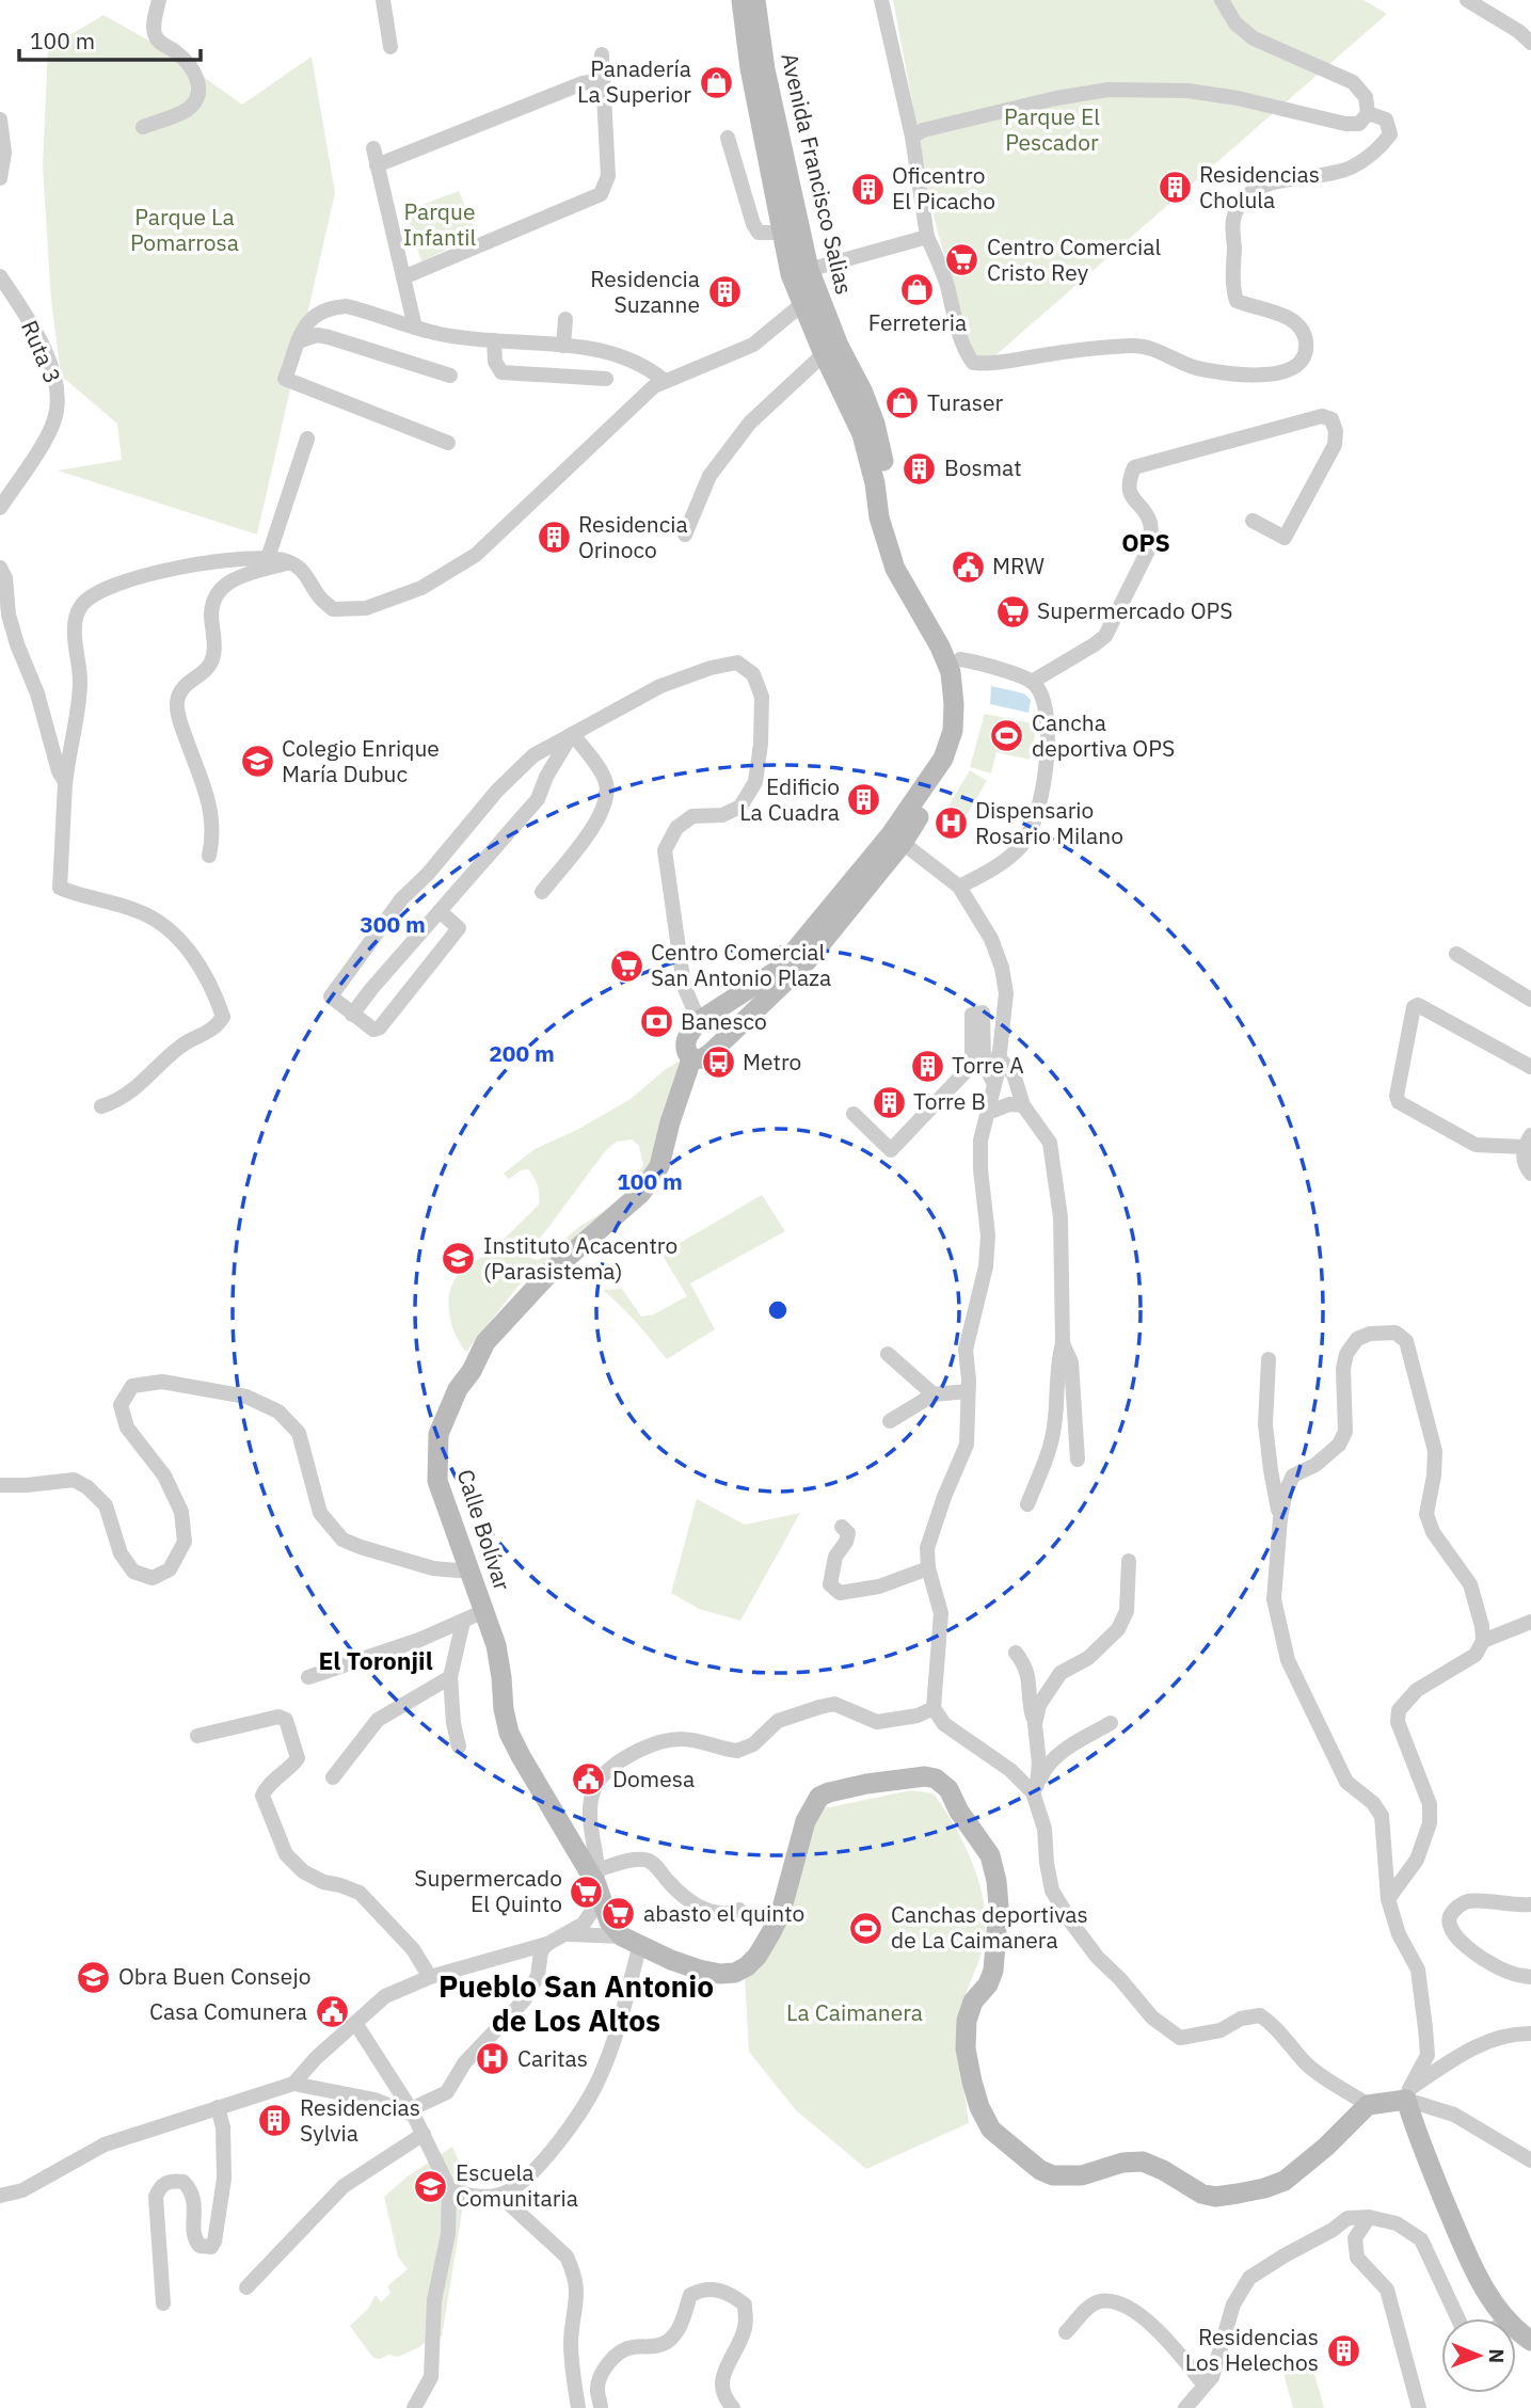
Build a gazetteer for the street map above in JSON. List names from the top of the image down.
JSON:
{
  "streets": {
    "street": ["Avenida Francisco Salias", "Ruta 3", "Calle Bolívar"]
  },
  "crossings": [
    ["Avenida Francisco Salias", "Calle Bolívar"]
  ],
  "districts": ["OPS", "El Toronjil", "Pueblo San Antonio de Los Altos"],
  "parks": [
    "Parque El Pescador",
    "Parque Infantil",
    "Parque La Pomarrosa",
    "La Caimanera"
  ],
  "places": {
    "shop": ["Panadería La Superior", "Ferreteria", "Turaser"],
    "building": [
      "Residencias Cholula",
      "Oficentro El Picacho",
      "Residencia Suzanne",
      "Bosmat",
      "Residencia Orinoco",
      "Edificio La Cuadra",
      "Torre A",
      "Torre B",
      "Residencias Sylvia",
      "Residencias Los Helechos"
    ],
    "supermarket": [
      "Centro Comercial Cristo Rey",
      "Supermercado OPS",
      "Centro Comercial San Antonio Plaza",
      "Supermercado El Quinto",
      "abasto el quinto"
    ],
    "public building": ["MRW", "Domesa", "Casa Comunera"],
    "sports": ["Cancha deportiva OPS", "Canchas deportivas de La Caimanera"],
    "school or university": [
      "Colegio Enrique María Dubuc",
      "Instituto Acacentro (Parasistema)",
      "Obra Buen Consejo",
      "Escuela Comunitaria"
    ],
    "hospital": ["Dispensario Rosario Milano", "Caritas"],
    "bank": ["Banesco"],
    "bus stop": ["Metro"]
  },
  "scale_bar": "100 m",
  "north": "right",
  "rings": ["300 m", "200 m", "100 m"]
}
